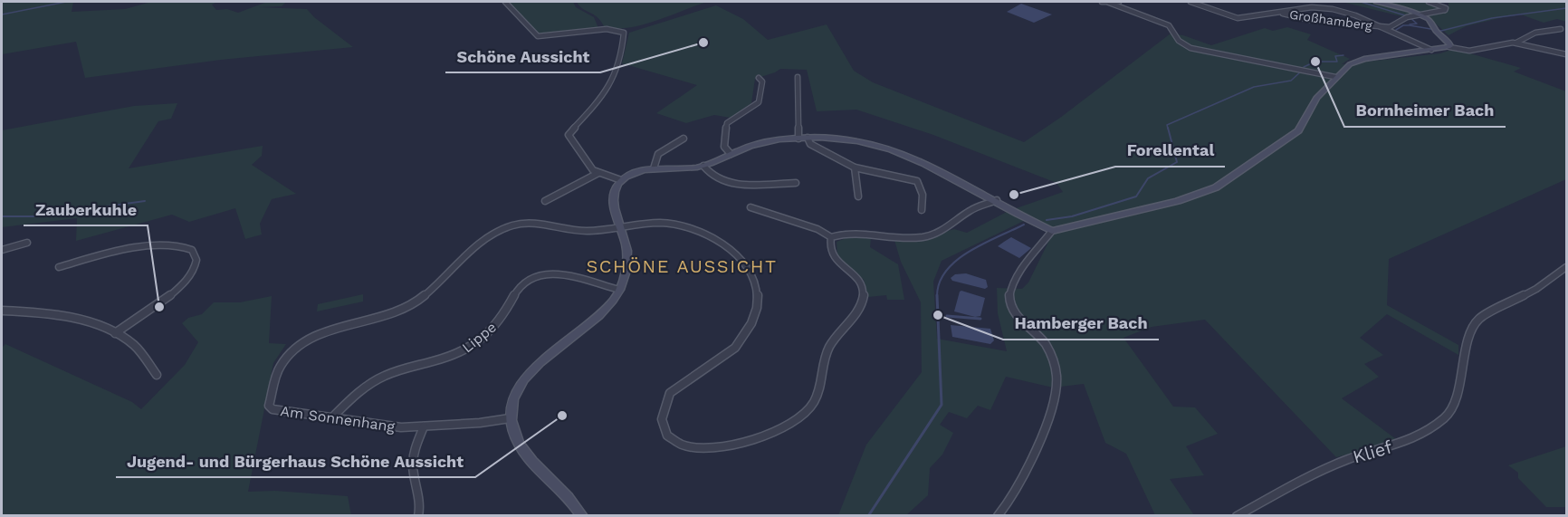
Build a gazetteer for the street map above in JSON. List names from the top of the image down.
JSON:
{
  "streets": {
    "street": [
      "Großhamberg",
      "Lippe",
      "Am Sonnenhang",
      "Klief"
    ]
  },
  "crossings": [
    ["Lippe", "Am Sonnenhang"]
  ],
  "districts": ["SCHÖNE AUSSICHT"],
  "places": [
    "Schöne Aussicht",
    "Bornheimer Bach",
    "Forellental",
    "Zauberkuhle",
    "Hamberger Bach",
    "Jugend- und Bürgerhaus Schöne Aussicht"
  ]
}
